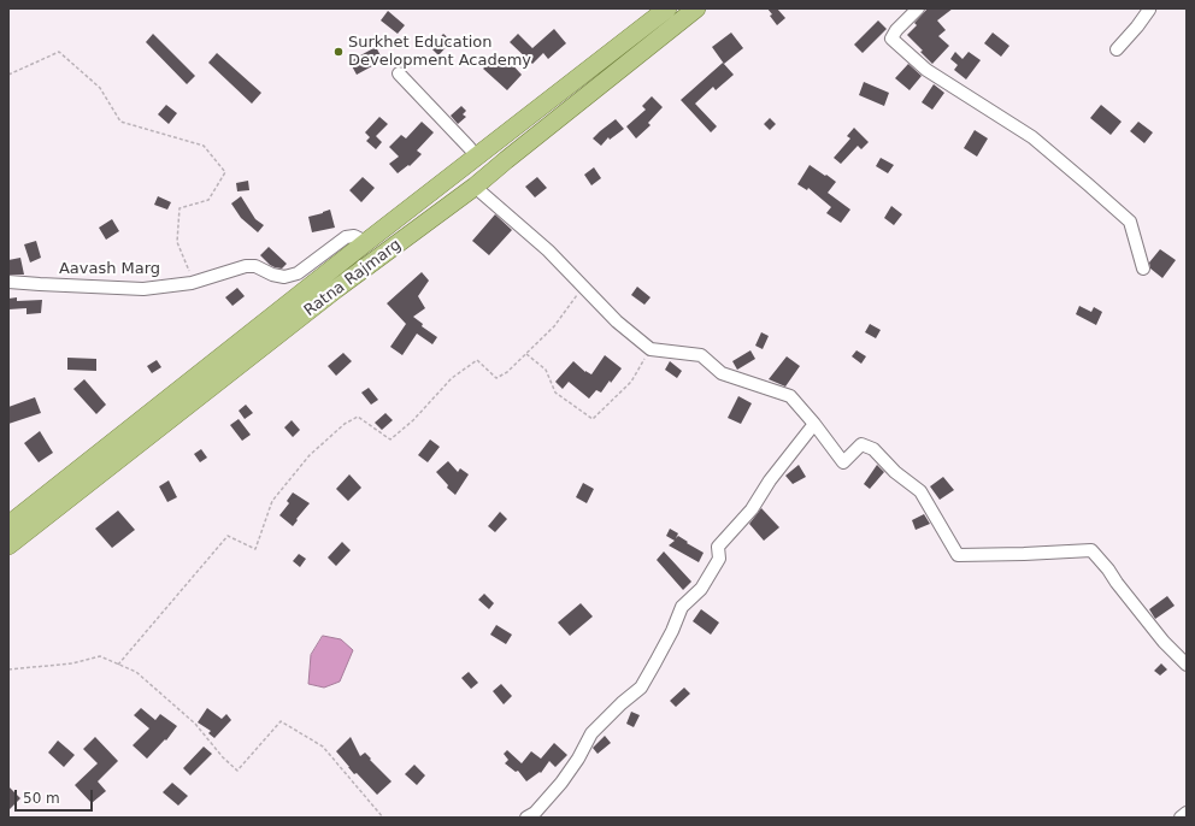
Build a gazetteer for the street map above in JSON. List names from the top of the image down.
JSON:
{
  "streets": {
    "main road": ["Ratna Rajmarg"],
    "street": ["Aavash Marg"]
  },
  "crossings": [
    ["Aavash Marg", "Ratna Rajmarg"]
  ],
  "places": ["Surkhet Education Development Academy"],
  "scale_bar": "50 m"
}
